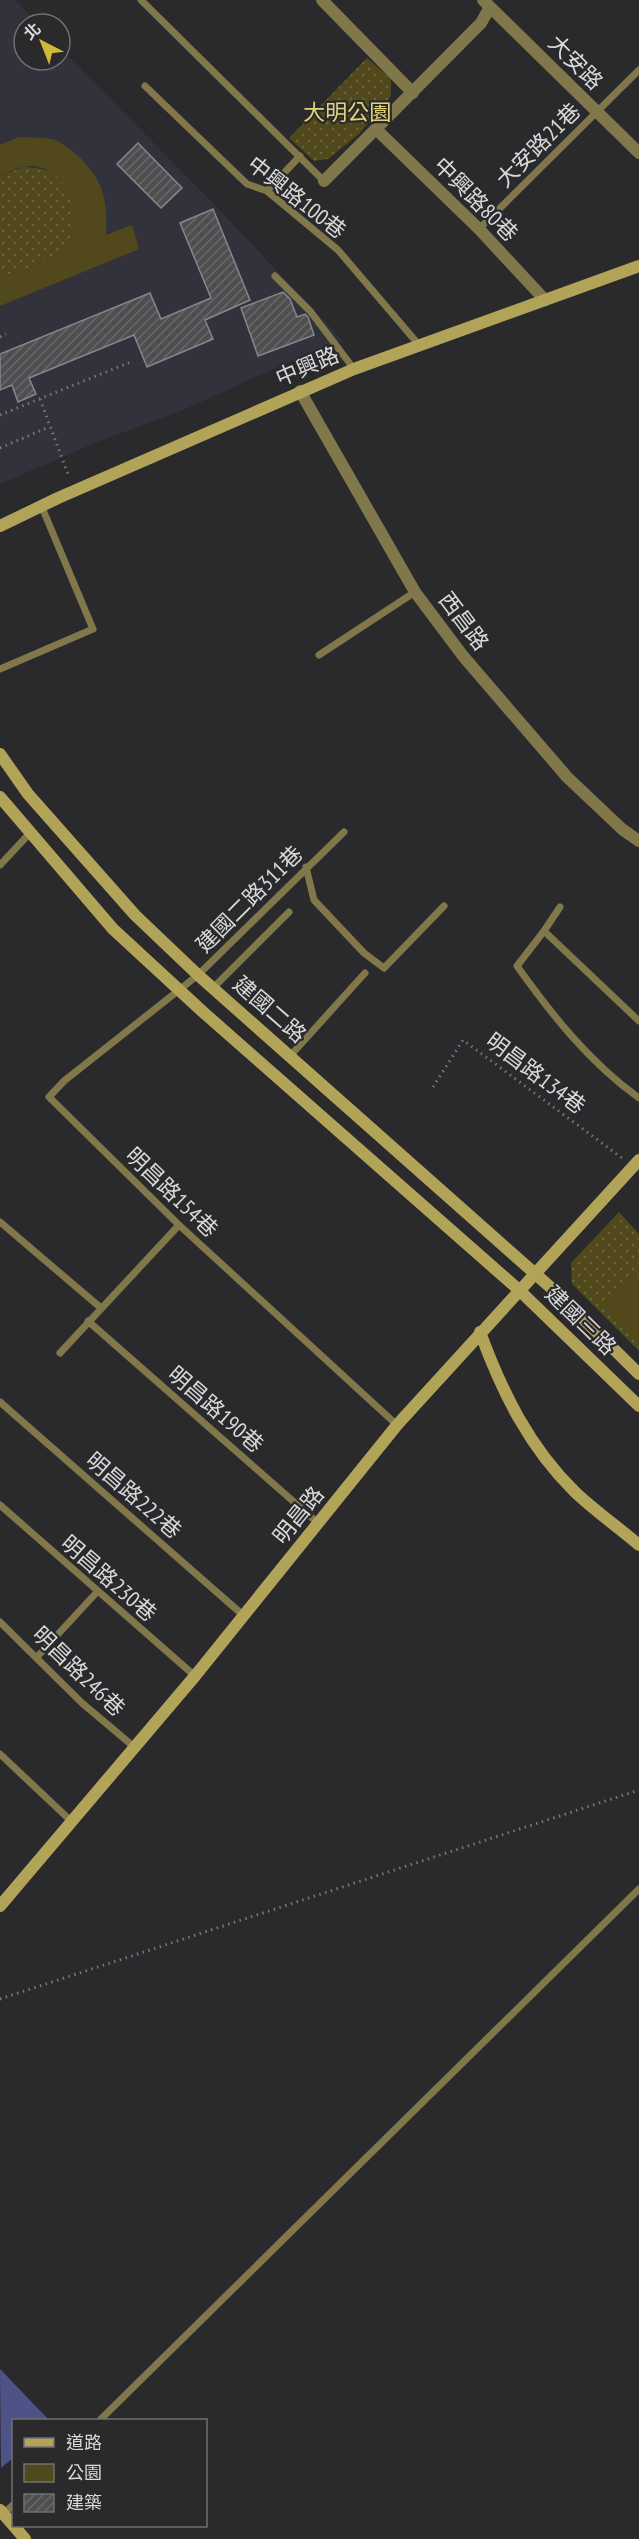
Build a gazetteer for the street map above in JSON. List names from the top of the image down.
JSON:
{
  "streets": {
    "street": [
      "大安路",
      "中興路80巷",
      "中興路",
      "西昌路",
      "建國二路",
      "建國三路",
      "明昌路"
    ],
    "lane": [
      "大安路21巷",
      "中興路100巷",
      "建國二路311巷",
      "明昌路154巷",
      "明昌路190巷",
      "明昌路222巷",
      "明昌路230巷",
      "明昌路246巷"
    ],
    "path": ["明昌路134巷"]
  },
  "crossings": [
    ["大安路", "大安路21巷"],
    ["大安路21巷", "中興路80巷"],
    ["中興路100巷", "中興路"],
    ["中興路80巷", "中興路"],
    ["中興路", "西昌路"],
    ["建國二路311巷", "建國二路"],
    ["建國二路311巷", "明昌路154巷"],
    ["建國二路", "明昌路154巷"],
    ["建國二路", "建國三路"],
    ["建國二路", "明昌路"],
    ["明昌路134巷", "明昌路"],
    ["明昌路154巷", "明昌路"],
    ["建國三路", "明昌路"],
    ["明昌路190巷", "明昌路"],
    ["明昌路222巷", "明昌路"],
    ["明昌路", "明昌路230巷"],
    ["明昌路", "明昌路246巷"]
  ],
  "parks": ["大明公園"],
  "legend": ["道路", "公園", "建築"],
  "north": "top left"
}
